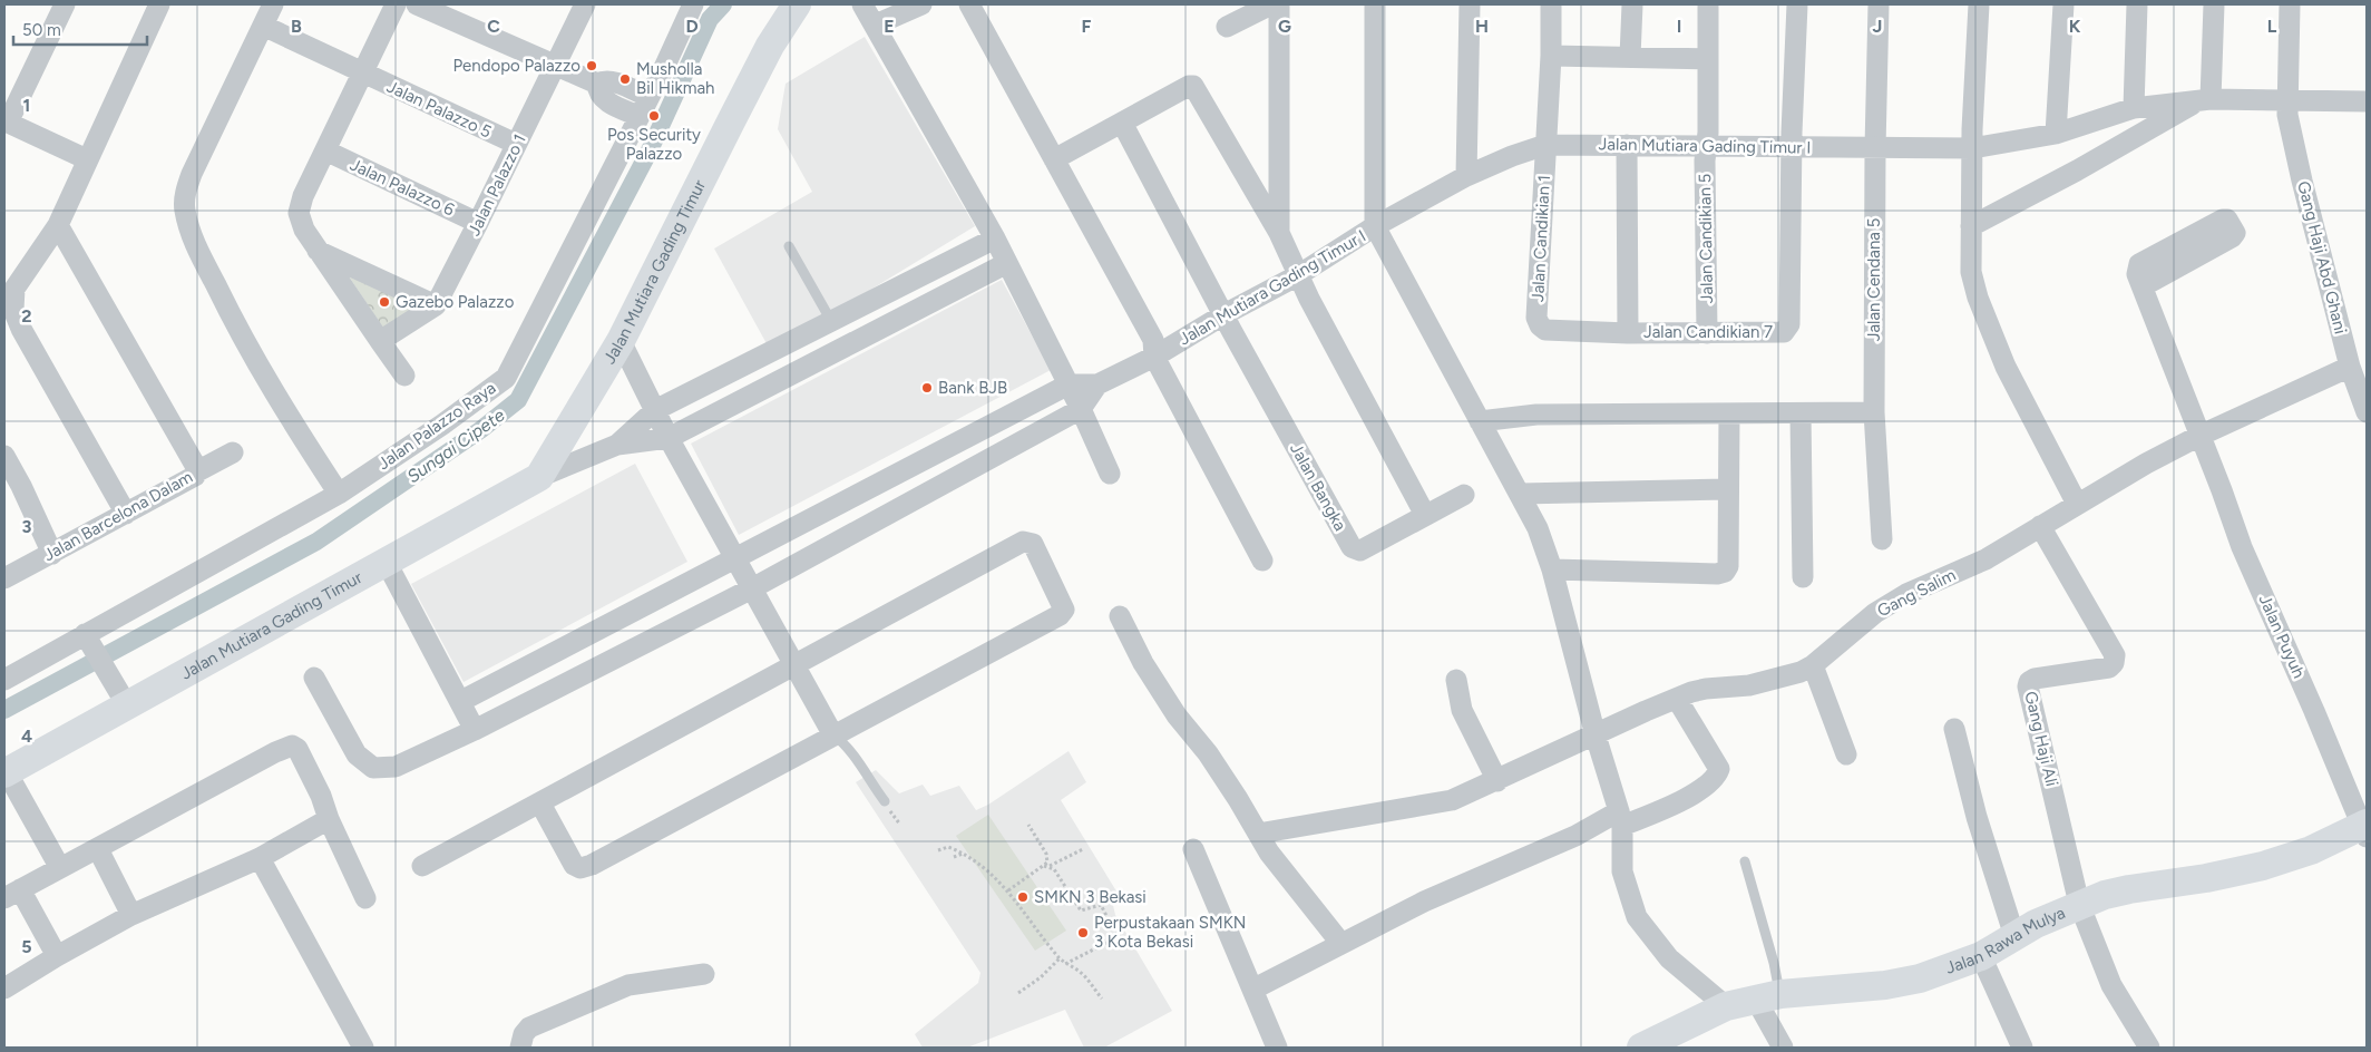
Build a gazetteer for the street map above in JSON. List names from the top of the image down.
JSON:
{
  "streets": {
    "main road": ["Jalan Mutiara Gading Timur", "Jalan Rawa Mulya"],
    "street": [
      "Jalan Palazzo 5",
      "Jalan Mutiara Gading Timur I",
      "Jalan Palazzo 1",
      "Jalan Palazzo 6",
      "Jalan Candikian 1",
      "Jalan Candikian 5",
      "Gang Haji Abd Ghani",
      "Jalan Cendana 5",
      "Jalan Candikian 7",
      "Jalan Palazzo Raya",
      "Jalan Bangka",
      "Jalan Barcelona Dalam",
      "Gang Salim",
      "Jalan Puyuh",
      "Gang Haji Ali"
    ]
  },
  "crossings": [
    ["Jalan Palazzo 5", "Jalan Palazzo 1"],
    ["Jalan Mutiara Gading Timur I", "Jalan Candikian 1"],
    ["Jalan Mutiara Gading Timur I", "Jalan Candikian 5"],
    ["Jalan Mutiara Gading Timur I", "Gang Haji Abd Ghani"],
    ["Jalan Mutiara Gading Timur I", "Jalan Cendana 5"],
    ["Jalan Mutiara Gading Timur I", "Jalan Candikian 7"],
    ["Jalan Mutiara Gading Timur I", "Jalan Bangka"],
    ["Jalan Palazzo 1", "Jalan Palazzo 6"],
    ["Jalan Candikian 1", "Jalan Candikian 7"],
    ["Jalan Candikian 5", "Jalan Candikian 7"],
    ["Gang Haji Abd Ghani", "Gang Salim"],
    ["Gang Salim", "Jalan Puyuh"],
    ["Gang Salim", "Gang Haji Ali"],
    ["Jalan Puyuh", "Jalan Rawa Mulya"],
    ["Gang Haji Ali", "Jalan Rawa Mulya"]
  ],
  "water": ["Sungai Cipete"],
  "places": [
    "Pendopo Palazzo",
    "Musholla Bil Hikmah",
    "Pos Security Palazzo",
    "Gazebo Palazzo",
    "Bank BJB",
    "SMKN 3 Bekasi",
    "Perpustakaan SMKN 3 Kota Bekasi"
  ],
  "scale_bar": "50 m",
  "grid": {
    "columns": [
      "B",
      "C",
      "D",
      "E",
      "F",
      "G",
      "H",
      "I",
      "J",
      "K",
      "L"
    ],
    "rows": [
      "1",
      "2",
      "3",
      "4",
      "5"
    ]
  }
}
